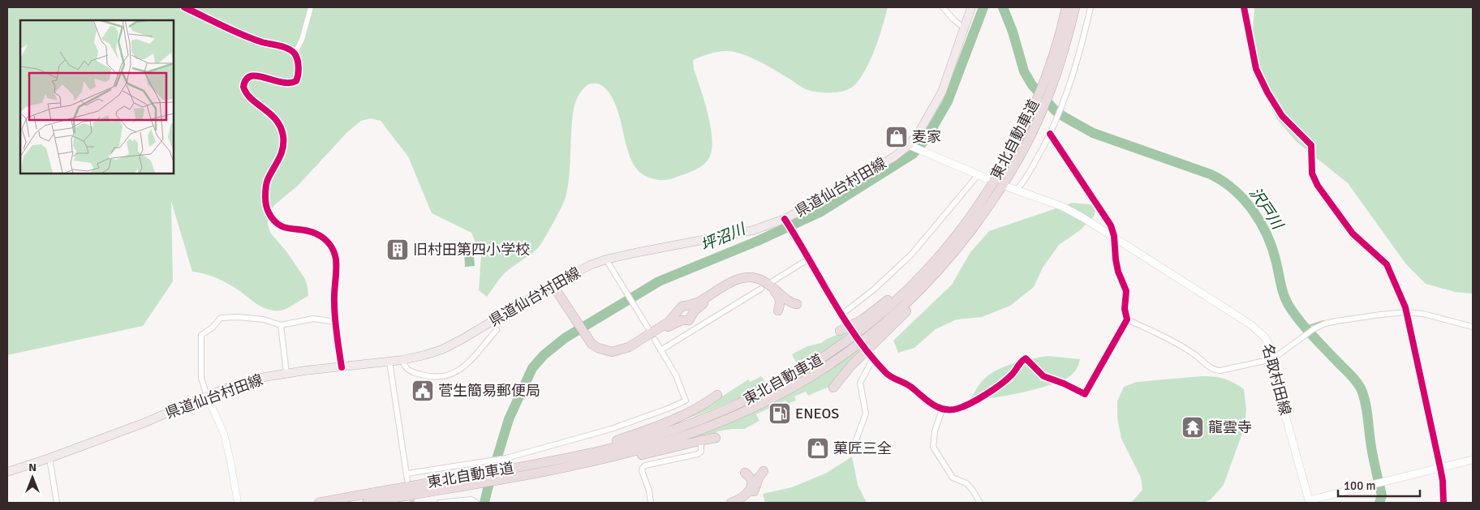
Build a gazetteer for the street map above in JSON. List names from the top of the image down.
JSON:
{
  "streets": {
    "highway": ["東北自動車道"],
    "main road": ["県道仙台村田線", "名取村田線"]
  },
  "water": ["沢戸川", "坪沼川"],
  "places": {
    "shop": ["麦家", "菓匠三全"],
    "building": ["旧村田第四小学校"],
    "public building": ["菅生簡易郵便局"],
    "fuel station": ["ENEOS"],
    "temple": ["龍雲寺"]
  },
  "scale_bar": "100 m",
  "north": "top"
}
